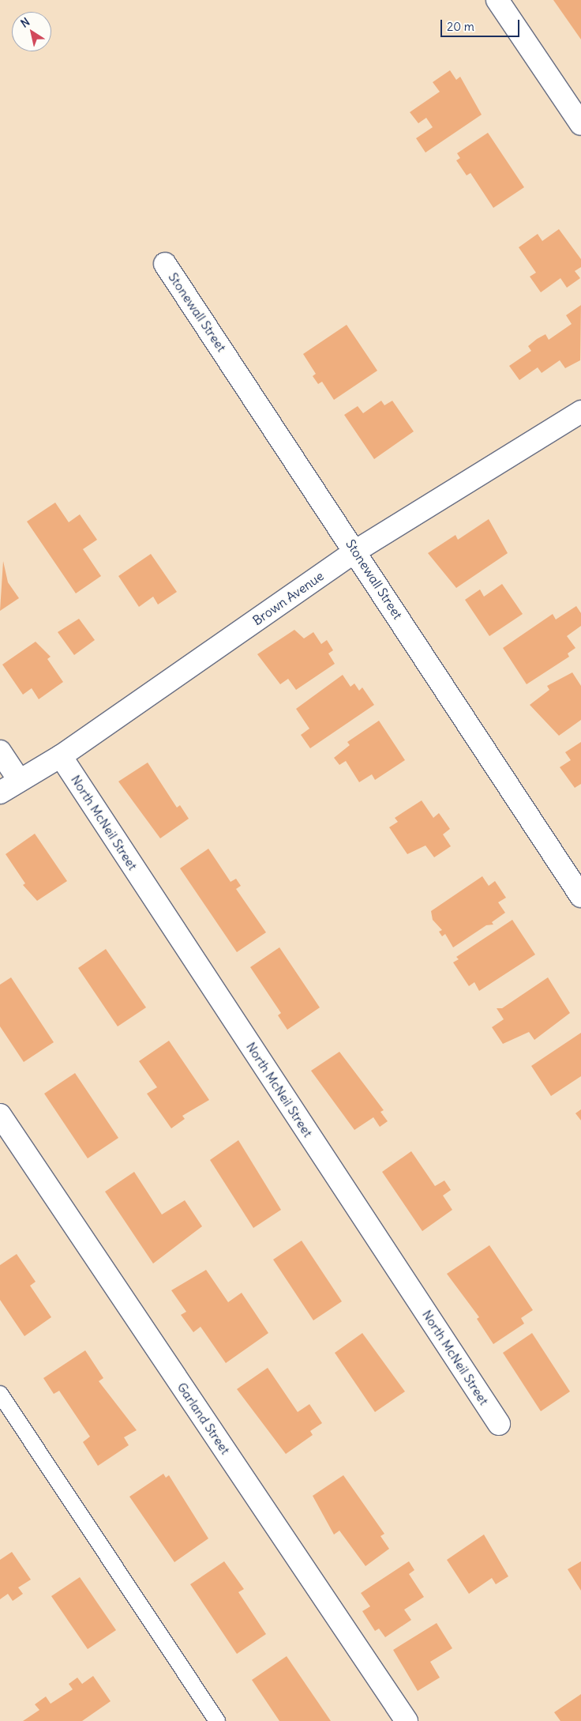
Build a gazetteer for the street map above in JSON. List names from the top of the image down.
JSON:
{
  "streets": {
    "street": [
      "Stonewall Street",
      "Brown Avenue",
      "North McNeil Street",
      "Garland Street"
    ]
  },
  "crossings": [
    ["Stonewall Street", "Brown Avenue"],
    ["Brown Avenue", "North McNeil Street"]
  ],
  "scale_bar": "20 m",
  "north": "top left"
}
